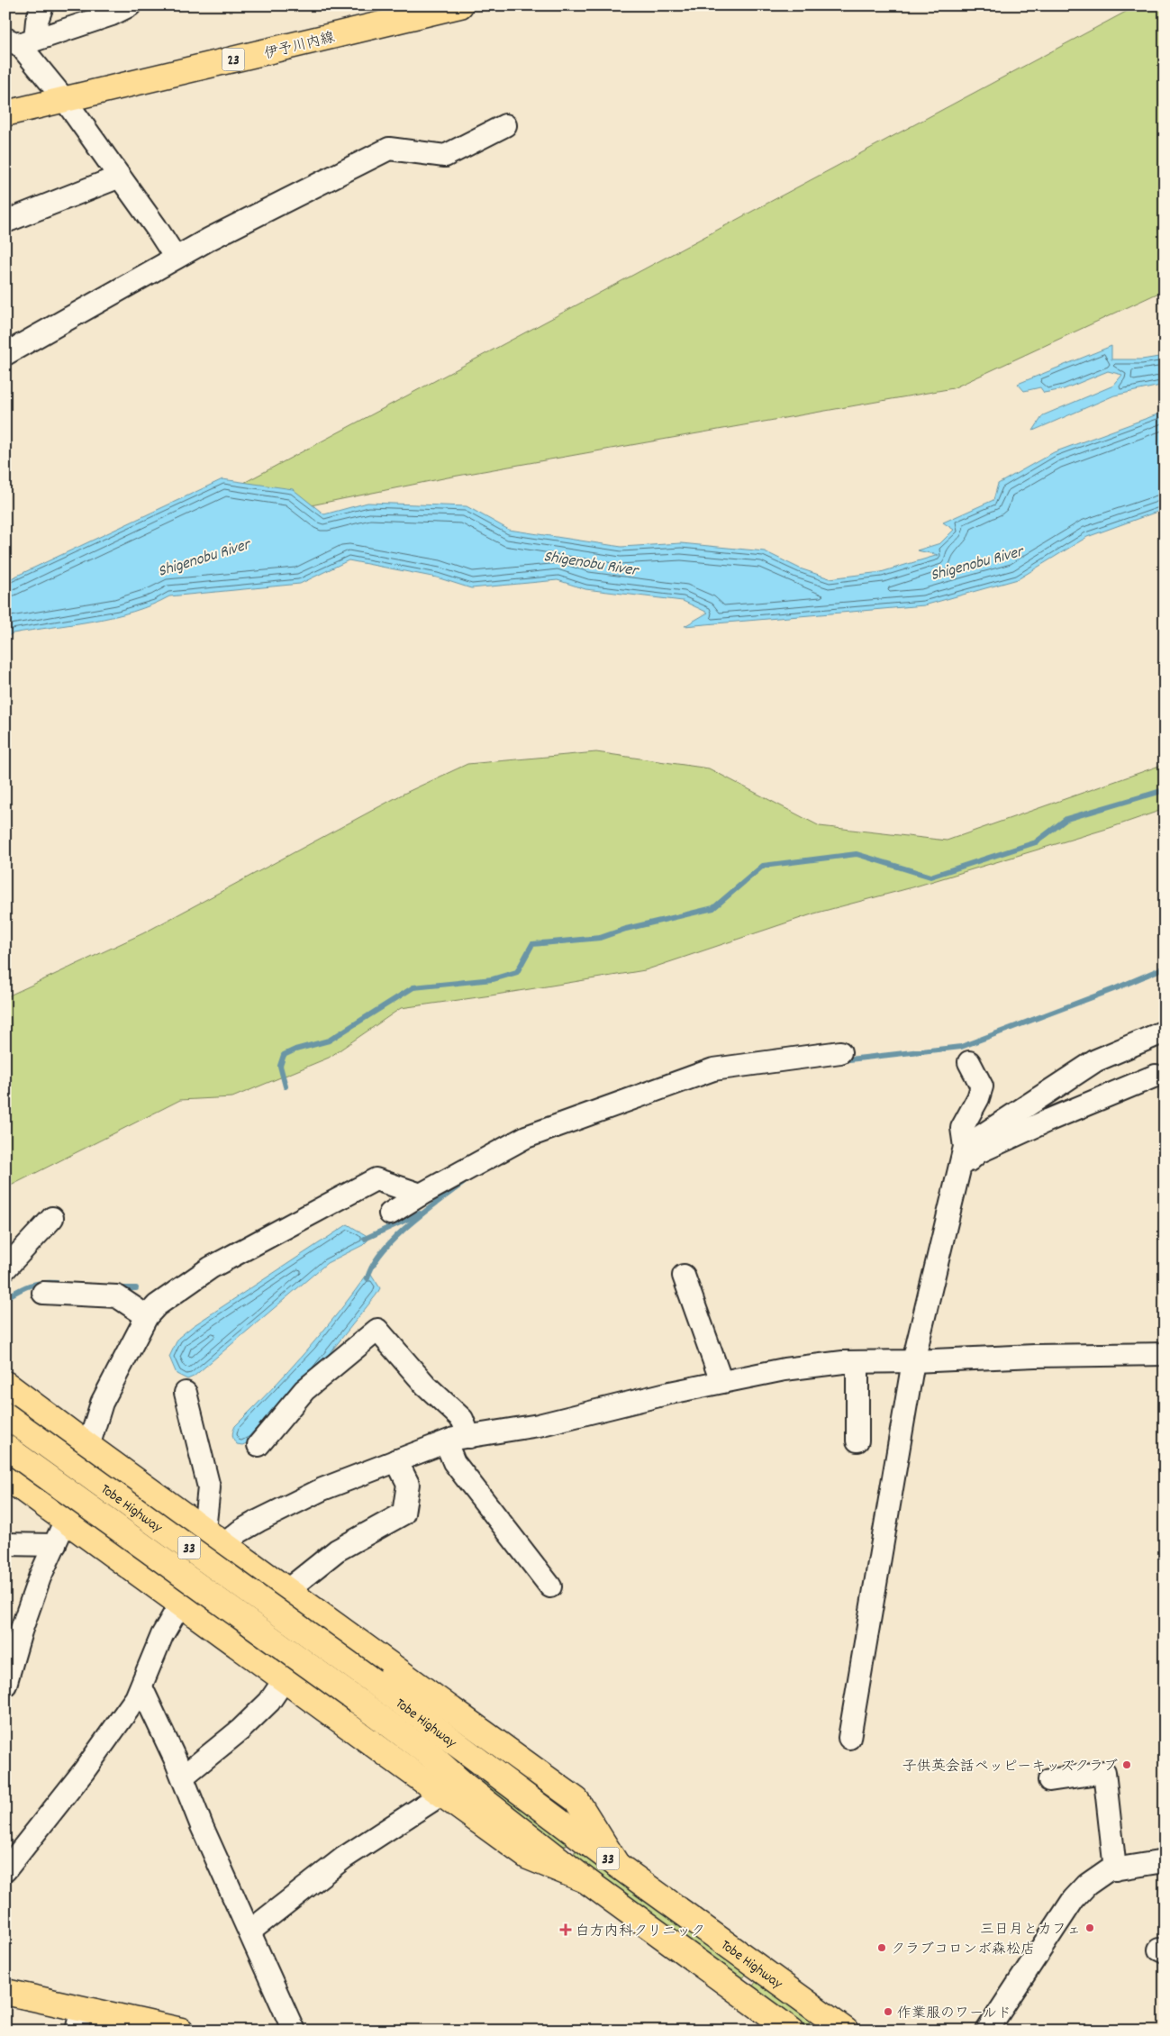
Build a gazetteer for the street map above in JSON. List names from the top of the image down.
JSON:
{
  "streets": {
    "main road": [
      "伊予川内線",
      "23",
      "Tobe Highway",
      "33"
    ]
  },
  "water": ["Shigenobu River"],
  "places": {
    "other": [
      "子供英会話ペッピーキッズクラブ",
      "三日月とカフェ",
      "クラブコロンボ森松店",
      "作業服のワールド"
    ],
    "health": ["白方内科クリニック"]
  }
}
